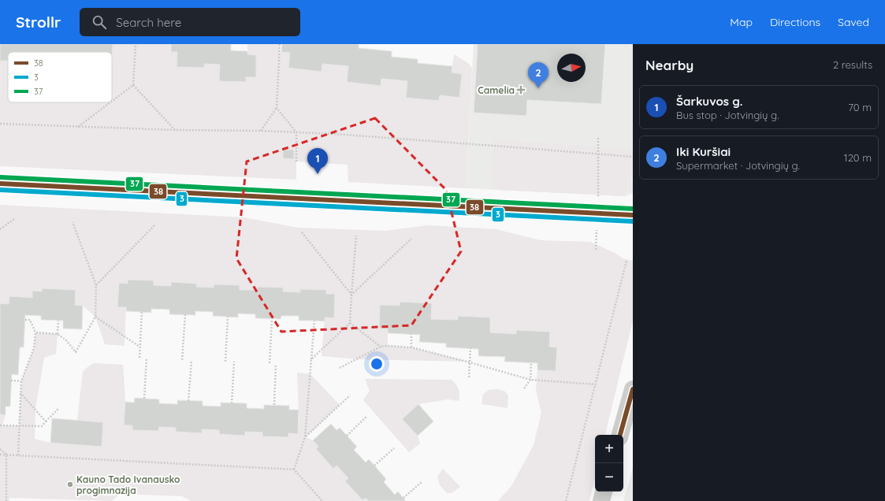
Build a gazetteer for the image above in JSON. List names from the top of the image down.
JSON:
{
  "places": {
    "health": ["Camelia"],
    "other": ["Kauno Tado Ivanausko progimnazija"]
  },
  "lines": ["transit line 37", "transit line 38", "transit line 3"],
  "legend": ["38", "3", "37"],
  "north": "right",
  "page": {
    "header": "Strollr",
    "search": "Search here",
    "nav": ["Map", "Directions", "Saved"],
    "heading": ["Nearby", "2 results"],
    "pins": ["2", "1"],
    "list": [
      {
        "mark": "1",
        "name": "Šarkuvos g.",
        "note": "Bus stop · Jotvingių g.",
        "value": "70 m"
      },
      {
        "mark": "2",
        "name": "Iki Kuršiai",
        "note": "Supermarket · Jotvingių g.",
        "value": "120 m"
      }
    ],
    "map_buttons": ["+", "−"]
  }
}
